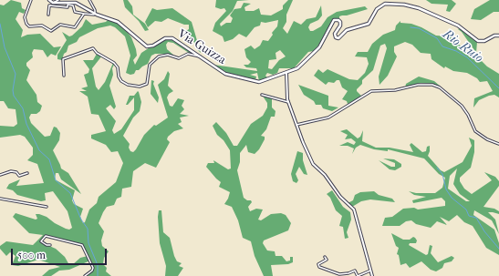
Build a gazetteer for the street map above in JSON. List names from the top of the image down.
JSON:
{
  "streets": {
    "main road": ["Via Guizza"]
  },
  "water": ["Rio Ruio"],
  "scale_bar": "500 m"
}
